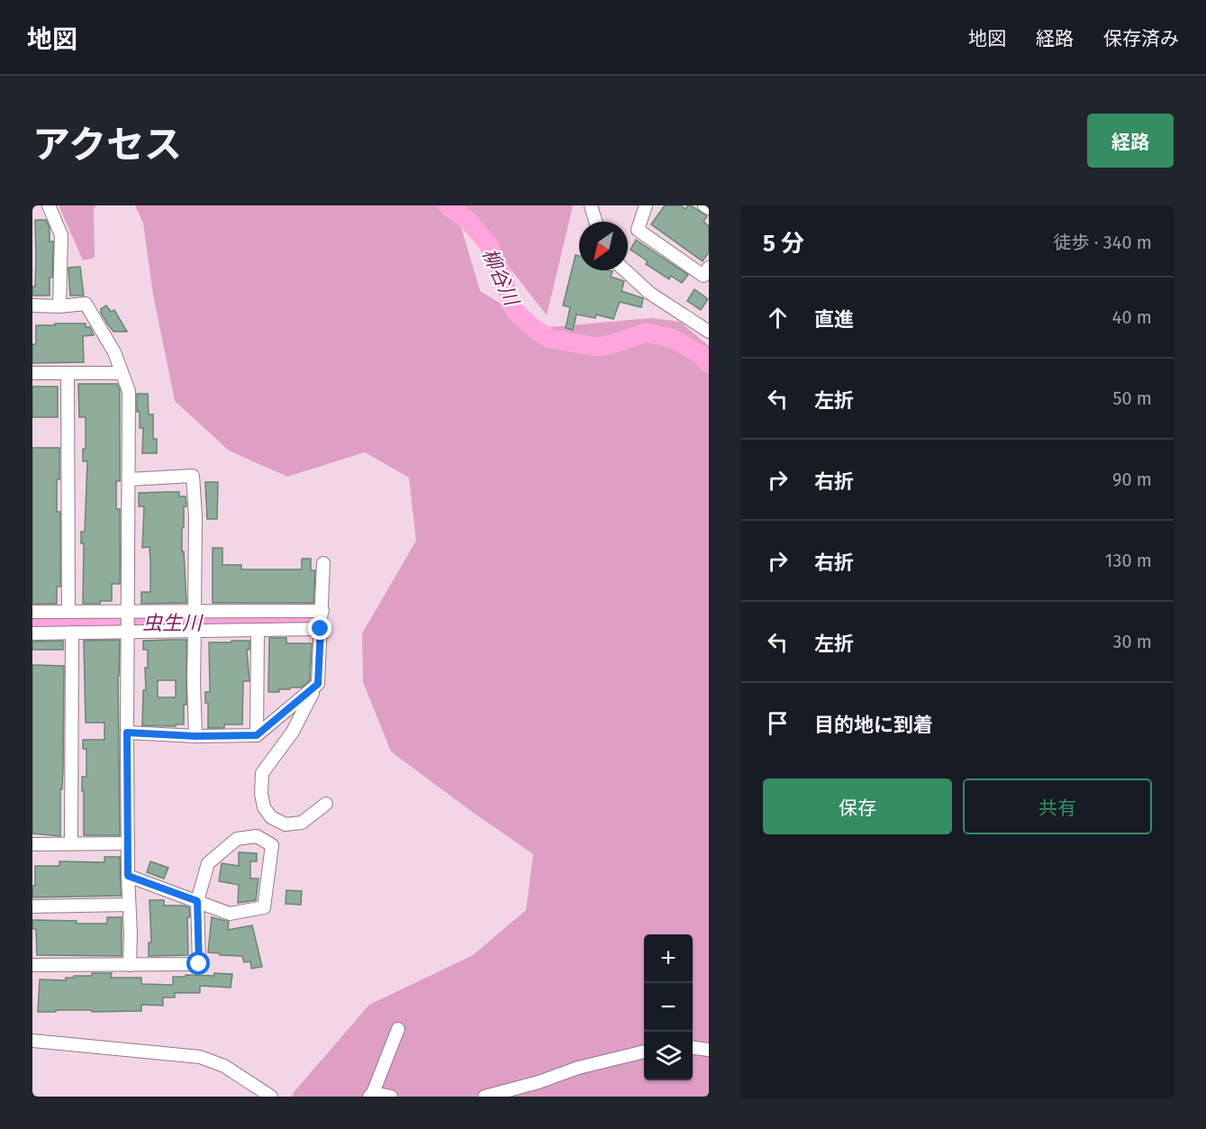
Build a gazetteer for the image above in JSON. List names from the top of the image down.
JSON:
{
  "water": ["柳谷川", "虫生川"],
  "north": "bottom left",
  "page": {
    "header": "地図",
    "nav": ["地図", "経路", "保存済み"],
    "title": "アクセス",
    "buttons": [
      "経路",
      ["保存", "共有"]
    ],
    "heading": ["5 分", "徒歩 · 340 m"],
    "list": [
      ["直進", "40 m"],
      ["左折", "50 m"],
      ["右折", "90 m"],
      ["右折", "130 m"],
      ["左折", "30 m"],
      "目的地に到着"
    ],
    "map_buttons": ["+", "−"]
  }
}
